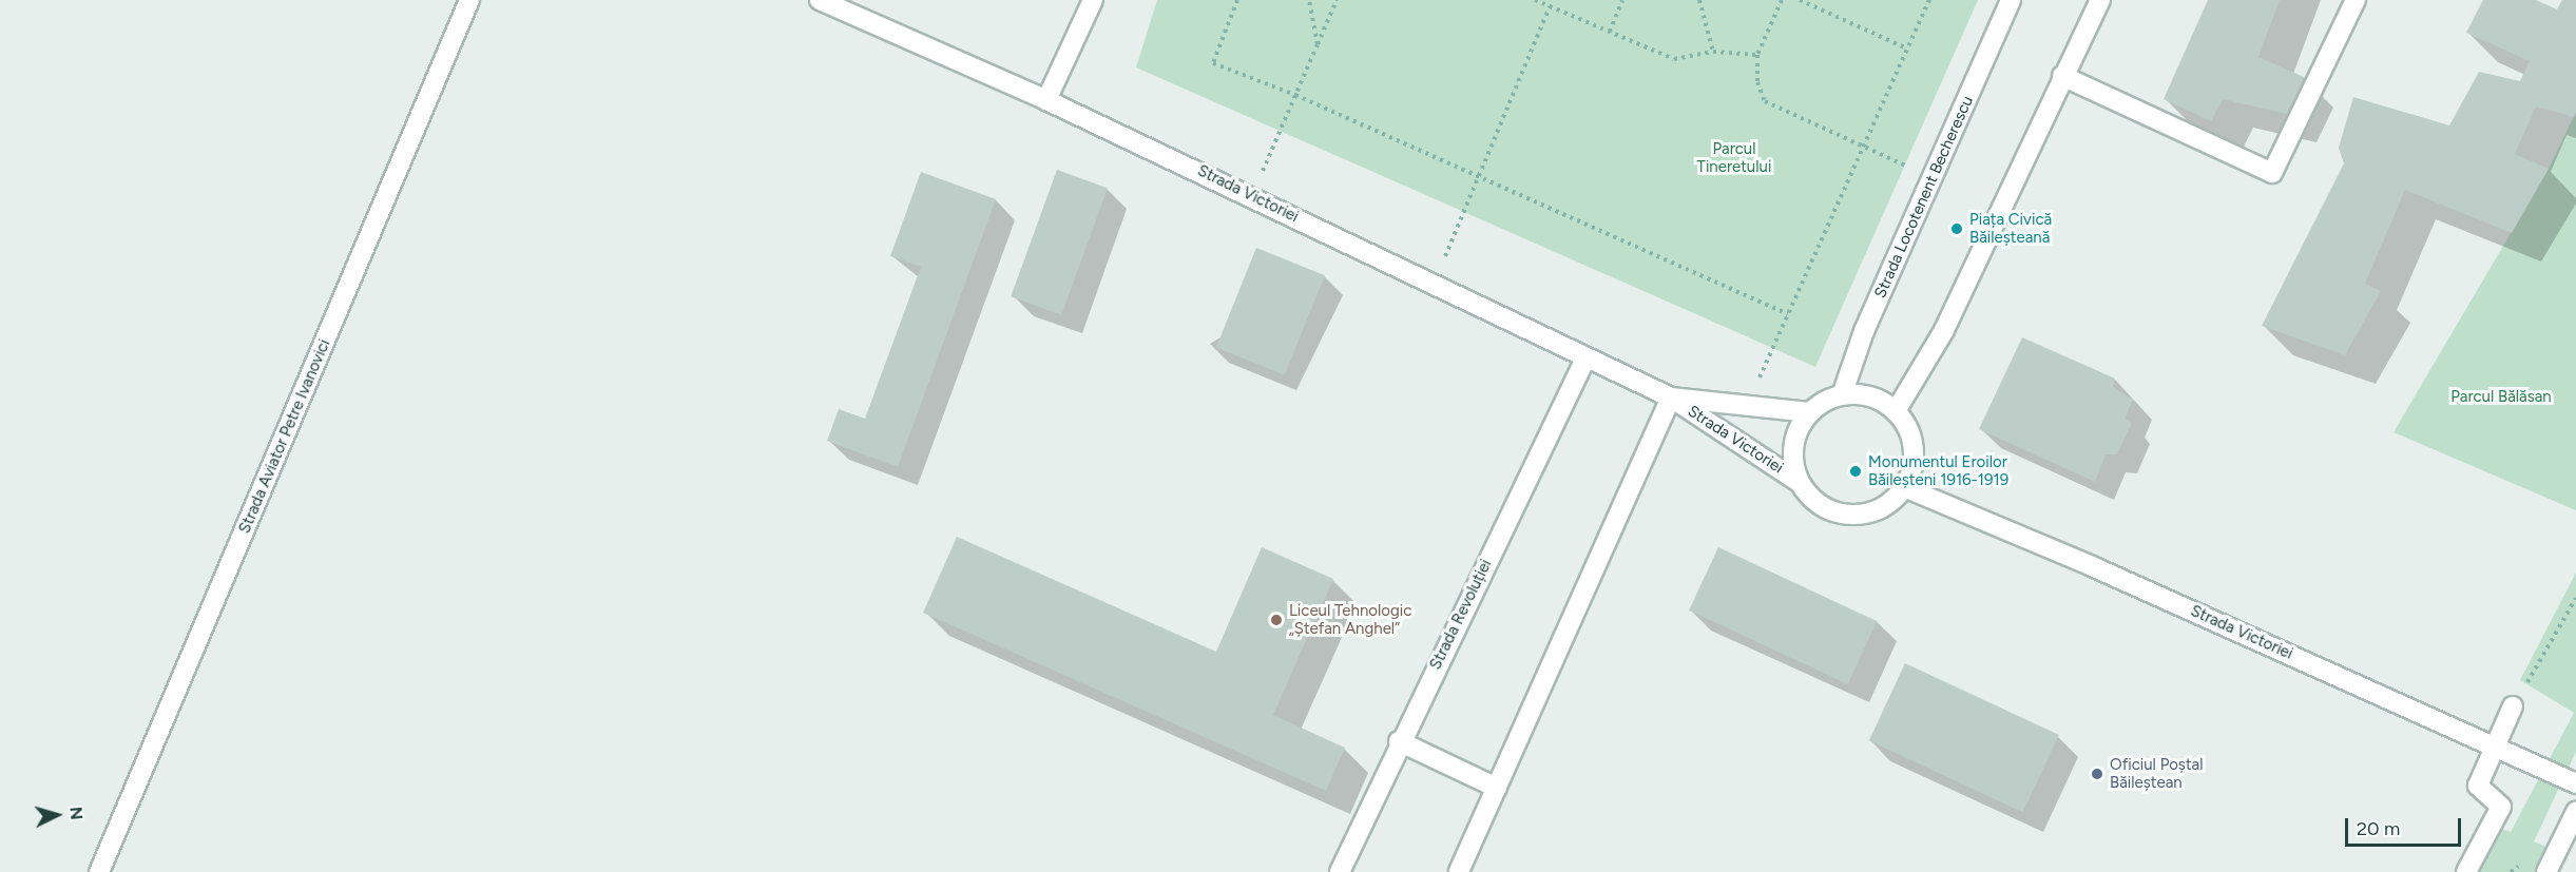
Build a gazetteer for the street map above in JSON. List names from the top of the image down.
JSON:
{
  "streets": {
    "main road": [
      "Strada Victoriei",
      "Strada Locotenent Becherescu",
      "Strada Aviator Petre Ivanovici",
      "Strada Revoluției"
    ]
  },
  "crossings": [
    ["Strada Victoriei", "Strada Locotenent Becherescu"],
    ["Strada Victoriei", "Strada Revoluției"]
  ],
  "parks": ["Parcul Tineretului", "Parcul Bălăsan"],
  "places": [
    "Piața Civică Băileșteană",
    "Monumentul Eroilor Băileșteni 1916-1919",
    "Liceul Tehnologic „Ștefan Anghel”",
    "Oficiul Poștal Băileștean"
  ],
  "scale_bar": "20 m",
  "north": "right"
}
